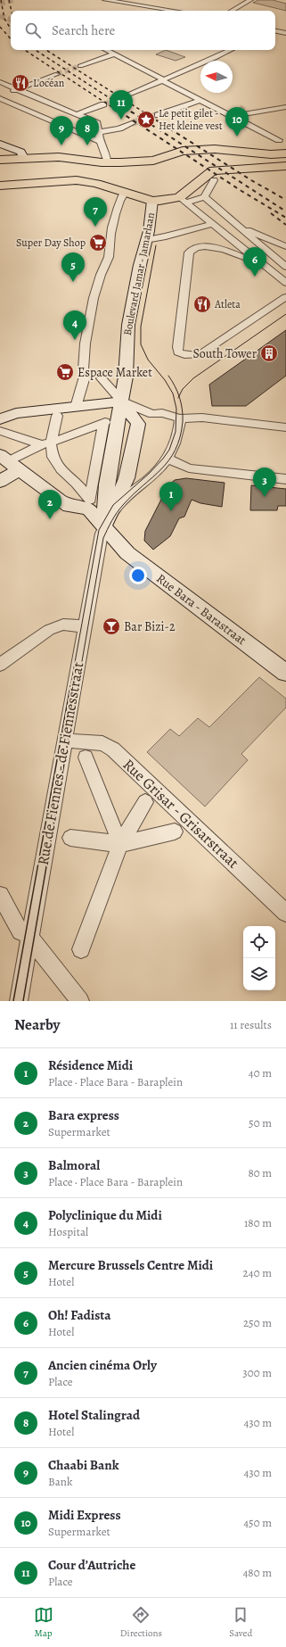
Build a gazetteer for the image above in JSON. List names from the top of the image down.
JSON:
{
  "streets": {
    "main road": ["Boulevard Jamar - Jamarlaan", "Rue Bara - Barastraat"],
    "street": ["Rue de Fiennes - de Fiennesstraat", "Rue Grisar - Grisarstraat"]
  },
  "crossings": [
    ["Boulevard Jamar - Jamarlaan", "Rue Bara - Barastraat"],
    ["Boulevard Jamar - Jamarlaan", "Rue de Fiennes - de Fiennesstraat"],
    ["Rue Bara - Barastraat", "Rue de Fiennes - de Fiennesstraat"],
    ["Rue de Fiennes - de Fiennesstraat", "Rue Grisar - Grisarstraat"]
  ],
  "places": {
    "restaurant": ["L'océan", "Atleta"],
    "place": ["Le petit gilet - Het kleine vest"],
    "supermarket": ["Super Day Shop", "Espace Market"],
    "building": ["South Tower"],
    "bar": ["Bar Bizi-2"]
  },
  "north": "left",
  "page": {
    "search": "Search here",
    "pins": [
      "11",
      "10",
      "8",
      "9",
      "7",
      "6",
      "5",
      "4",
      "3",
      "1",
      "2"
    ],
    "heading": ["Nearby", "11 results"],
    "list": [
      {
        "mark": "1",
        "name": "Résidence Midi",
        "note": "Place · Place Bara - Baraplein",
        "value": "40 m"
      },
      {
        "mark": "2",
        "name": "Bara express",
        "note": "Supermarket",
        "value": "50 m"
      },
      {
        "mark": "3",
        "name": "Balmoral",
        "note": "Place · Place Bara - Baraplein",
        "value": "80 m"
      },
      {
        "mark": "4",
        "name": "Polyclinique du Midi",
        "note": "Hospital",
        "value": "180 m"
      },
      {
        "mark": "5",
        "name": "Mercure Brussels Centre Midi",
        "note": "Hotel",
        "value": "240 m"
      },
      {
        "mark": "6",
        "name": "Oh! Fadista",
        "note": "Hotel",
        "value": "250 m"
      },
      {
        "mark": "7",
        "name": "Ancien cinéma Orly",
        "note": "Place",
        "value": "300 m"
      },
      {
        "mark": "8",
        "name": "Hotel Stalingrad",
        "note": "Hotel",
        "value": "430 m"
      },
      {
        "mark": "9",
        "name": "Chaabi Bank",
        "note": "Bank",
        "value": "430 m"
      },
      {
        "mark": "10",
        "name": "Midi Express",
        "note": "Supermarket",
        "value": "450 m"
      },
      {
        "mark": "11",
        "name": "Cour d’Autriche",
        "note": "Place",
        "value": "480 m"
      }
    ],
    "nav": ["Map", "Directions", "Saved"]
  }
}
